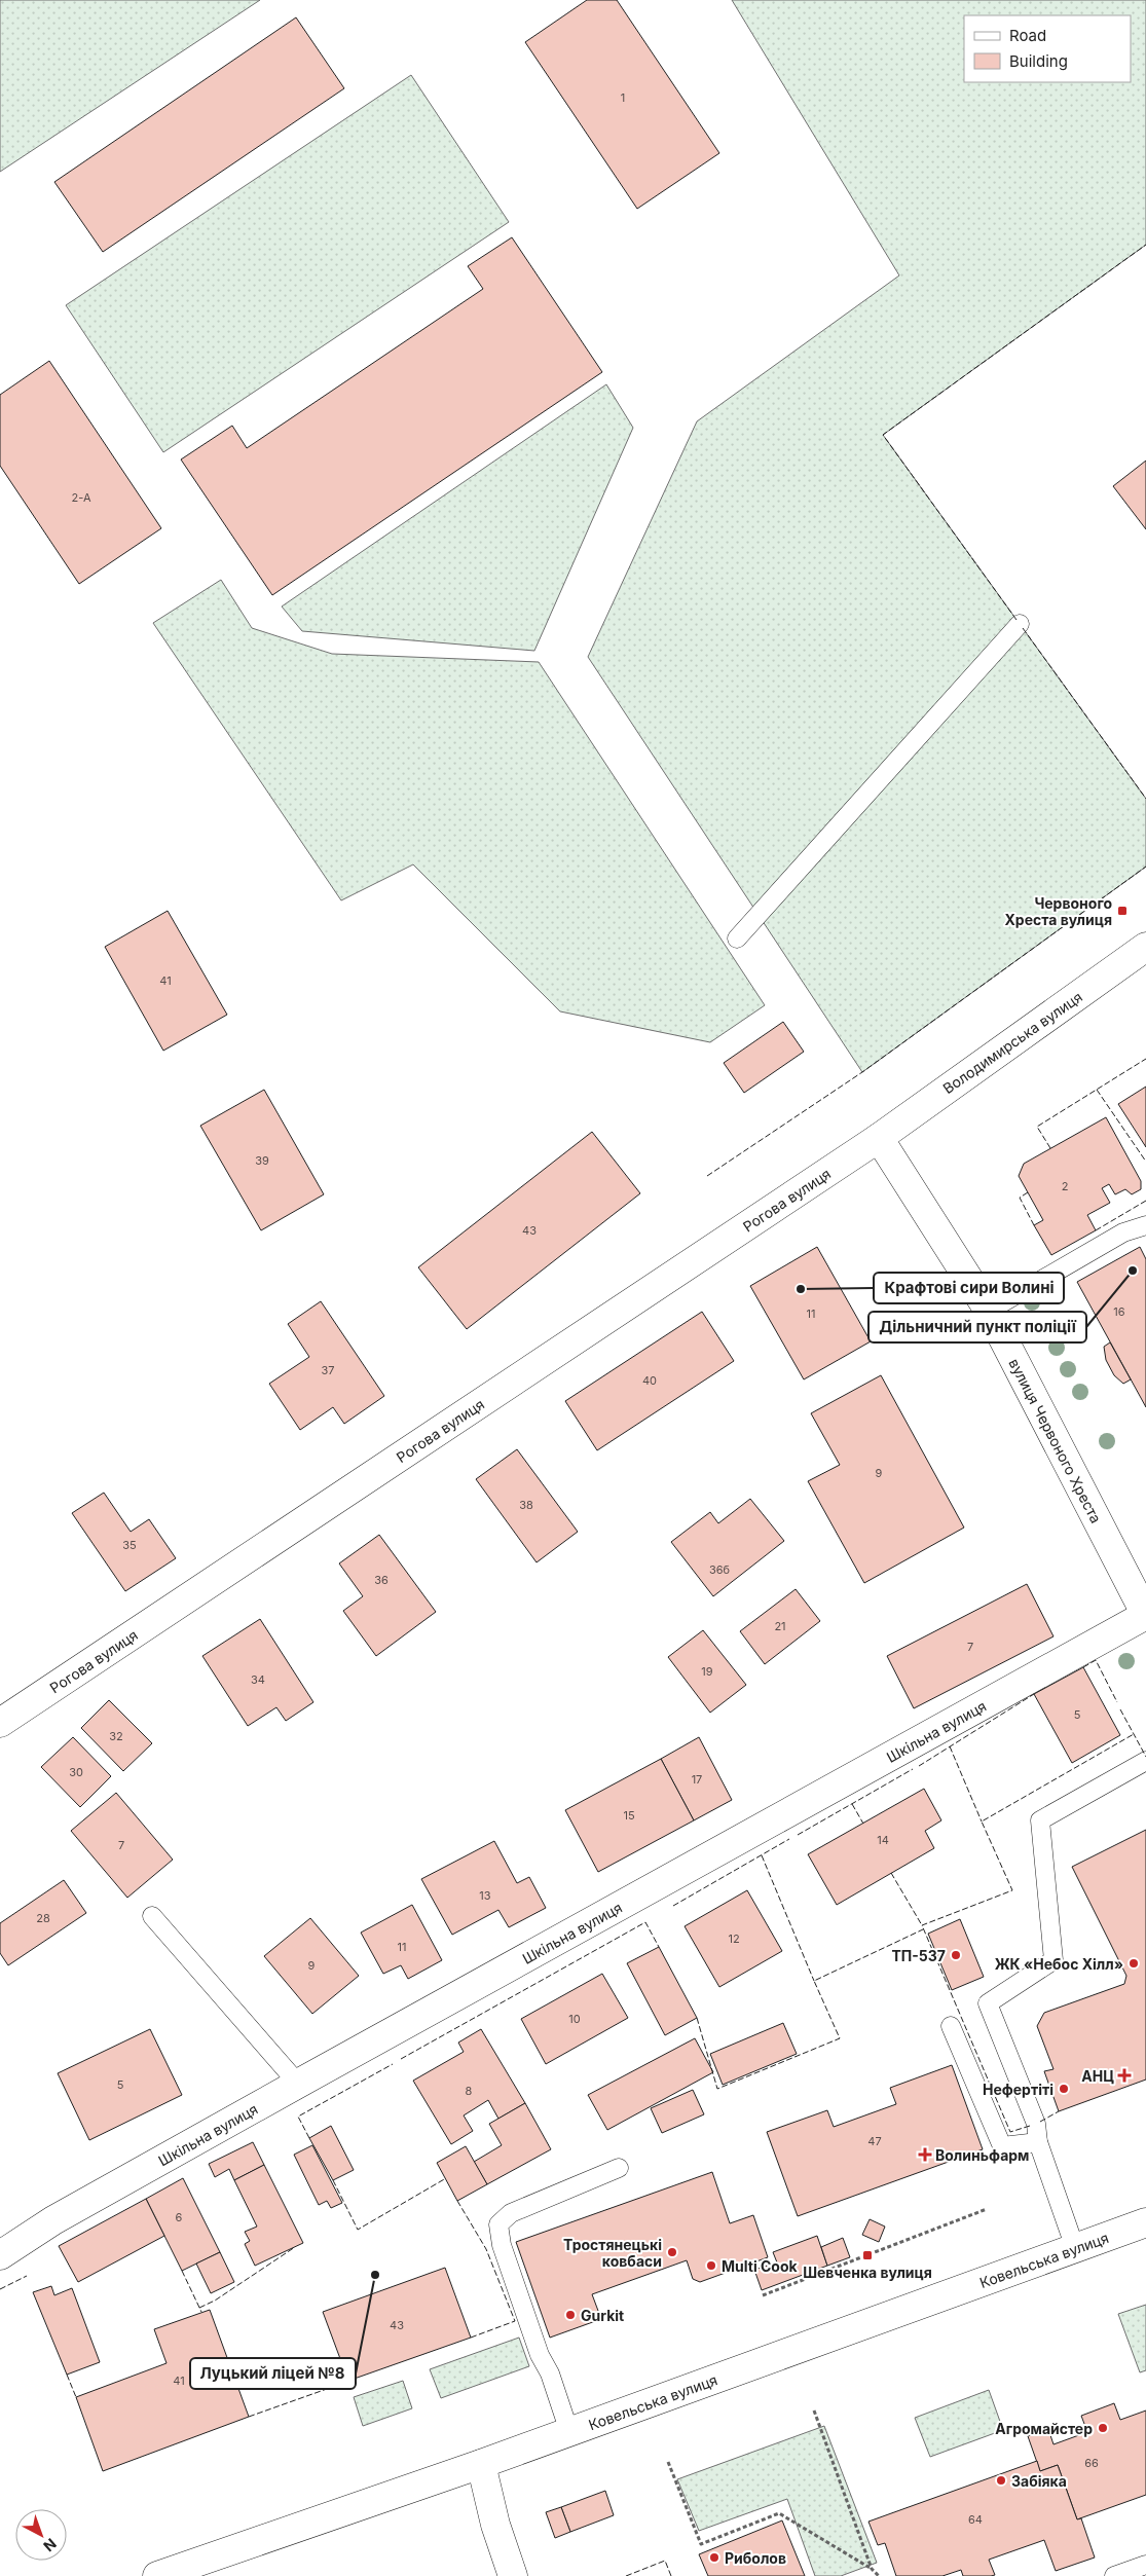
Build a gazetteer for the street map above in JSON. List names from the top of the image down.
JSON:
{
  "streets": {
    "street": [
      "Володимирська вулиця",
      "Рогова вулиця",
      "вулиця Червоного Хреста",
      "Шкільна вулиця",
      "Ковельська вулиця"
    ]
  },
  "crossings": [
    ["Володимирська вулиця", "Рогова вулиця"],
    ["Володимирська вулиця", "вулиця Червоного Хреста"],
    ["Рогова вулиця", "вулиця Червоного Хреста"],
    ["вулиця Червоного Хреста", "Шкільна вулиця"]
  ],
  "places": {
    "transit": ["Червоного Хреста вулиця", "Шевченка вулиця"],
    "other": [
      "Дільничний пункт поліції",
      "Крафтові сири Волині",
      "ТП-537",
      "ЖК «Небос Хілл»",
      "Нефертіті",
      "Тростянецькі ковбаси",
      "Multi Cook",
      "Луцький ліцей №8",
      "Gurkit",
      "Агромайстер",
      "Забіяка",
      "Риболов"
    ],
    "health": ["АНЦ", "Волиньфарм"]
  },
  "house_numbers": [
    "1",
    "2-А",
    "41",
    "39",
    "2",
    "43",
    "16",
    "11",
    "37",
    "40",
    "9",
    "38",
    "35",
    "36б",
    "36",
    "21",
    "7",
    "19",
    "34",
    "5",
    "32",
    "30",
    "17",
    "15",
    "14",
    "7",
    "13",
    "28",
    "12",
    "11",
    "9",
    "10",
    "5",
    "8",
    "47",
    "6",
    "43",
    "41",
    "66",
    "64"
  ],
  "legend": ["Road", "Building"],
  "north": "bottom right"
}
